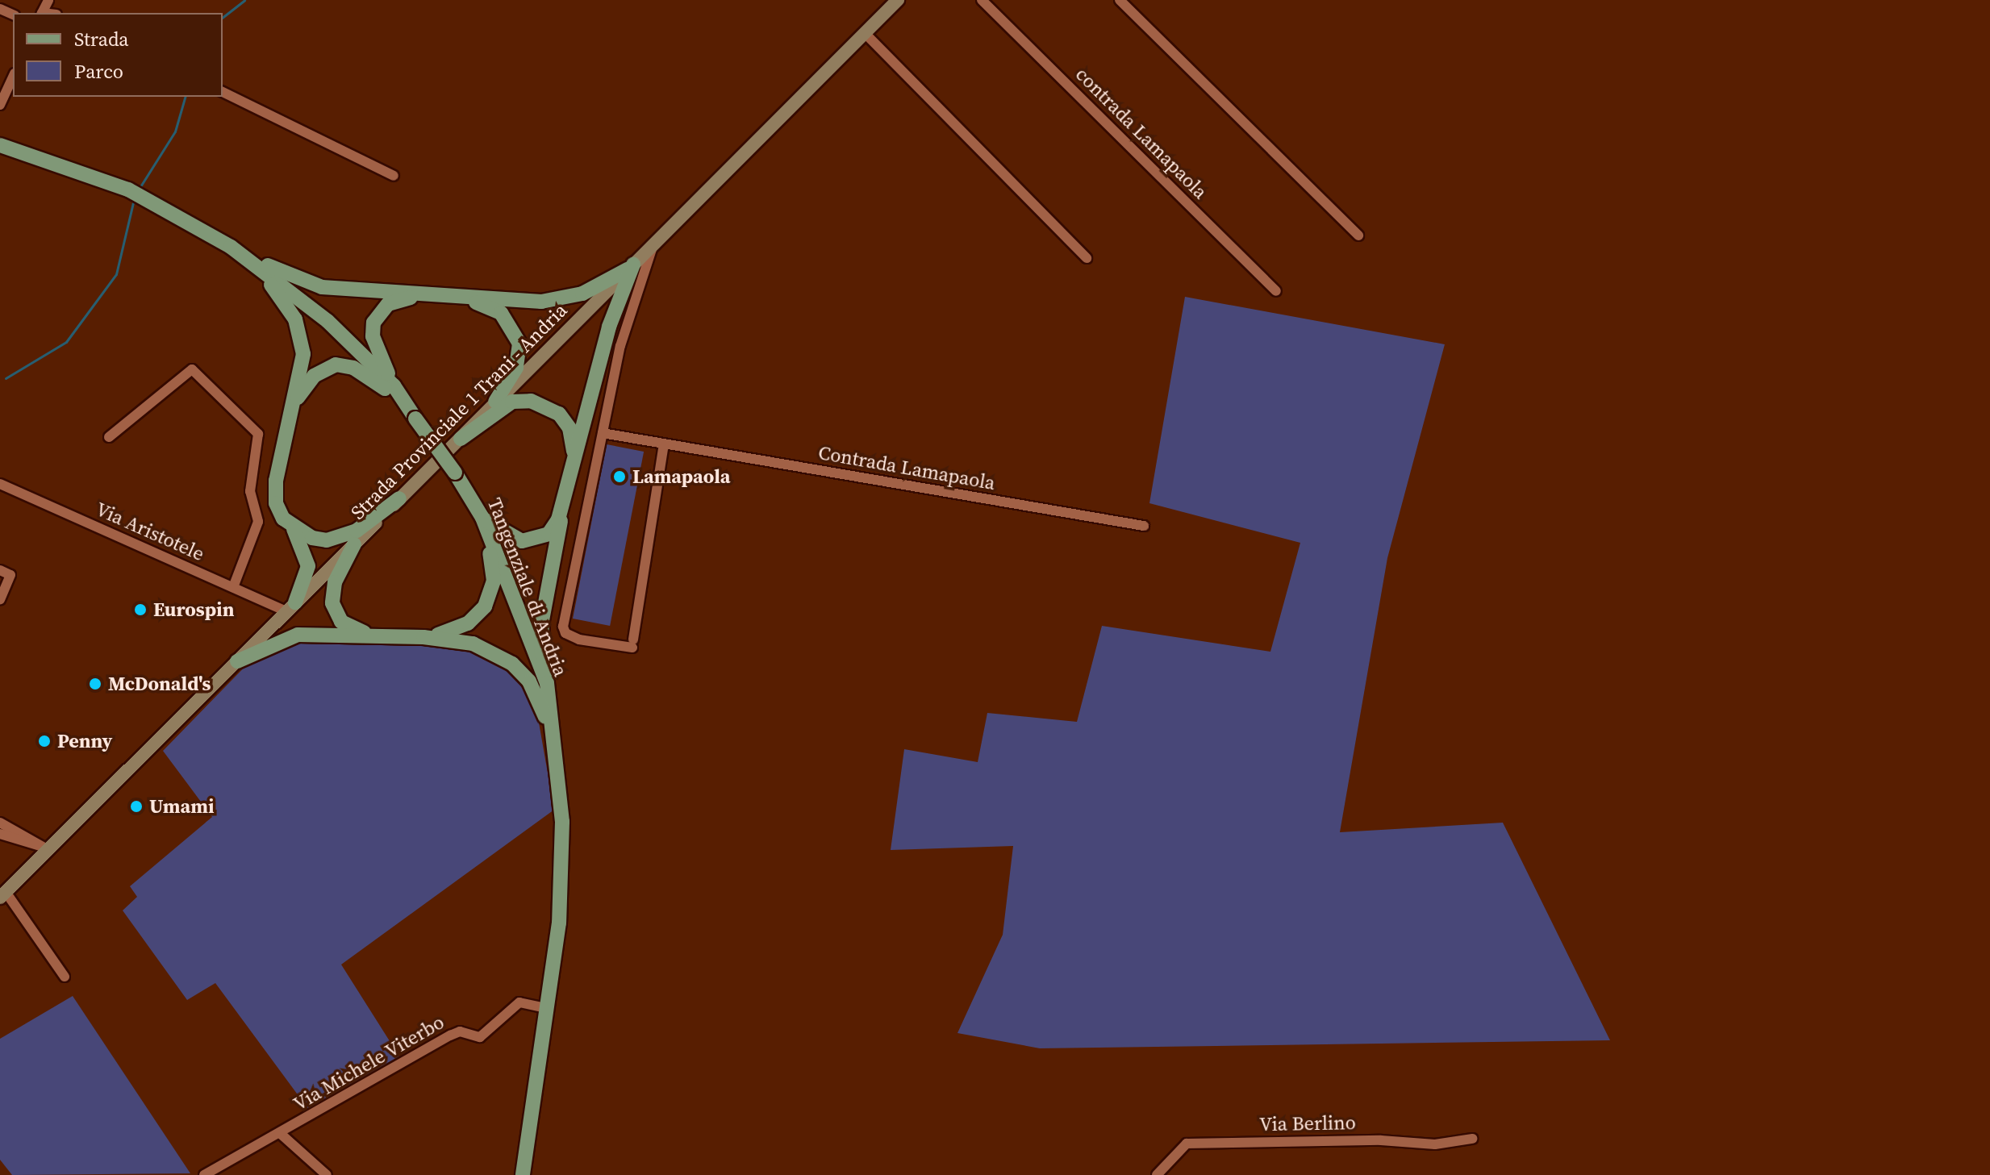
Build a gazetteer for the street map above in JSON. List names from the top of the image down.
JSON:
{
  "streets": {
    "main road": ["Strada Provinciale 1 Trani - Andria", "Tangenziale di Andria"],
    "street": [
      "contrada Lamapaola",
      "Contrada Lamapaola",
      "Via Aristotele",
      "Via Michele Viterbo",
      "Via Berlino"
    ]
  },
  "crossings": [
    ["Strada Provinciale 1 Trani - Andria", "Via Aristotele"],
    ["Tangenziale di Andria", "Via Michele Viterbo"]
  ],
  "places": [
    "Lamapaola",
    "Eurospin",
    "McDonald's",
    "Penny",
    "Umami"
  ],
  "legend": ["Strada", "Parco"]
}
